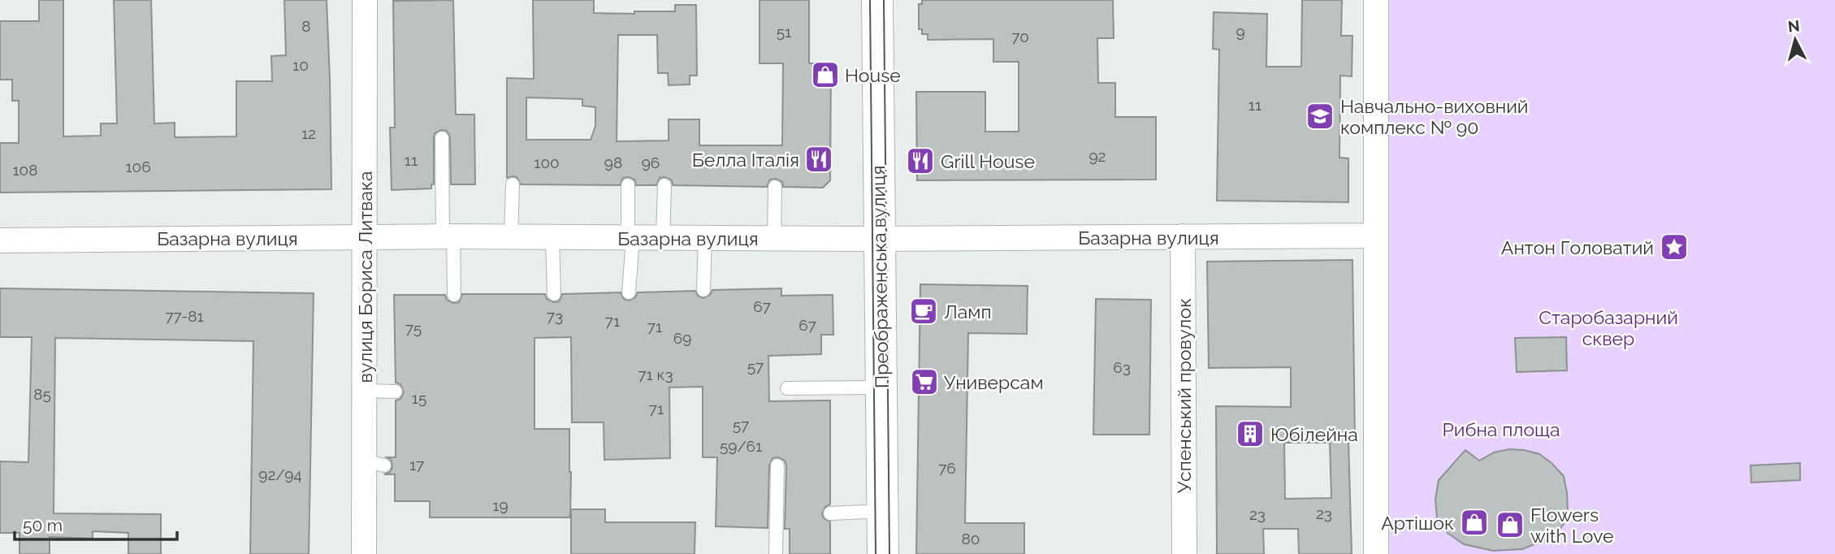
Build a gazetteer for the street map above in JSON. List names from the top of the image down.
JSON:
{
  "streets": {
    "main road": ["Преображенська вулиця"],
    "street": ["Базарна вулиця", "вулиця Бориса Литвака", "Успенський провулок"]
  },
  "crossings": [
    ["Базарна вулиця", "вулиця Бориса Литвака"],
    ["Базарна вулиця", "Преображенська вулиця"],
    ["Базарна вулиця", "Успенський провулок"]
  ],
  "parks": ["Старобазарний сквер", "Рибна площа"],
  "places": {
    "shop": ["House", "Артішок", "Flowers with Love"],
    "school or university": ["Навчально-виховний комплекс № 90"],
    "restaurant": ["Белла Італія", "Grill House"],
    "place": ["Антон Головатий"],
    "cafe": ["Ламп"],
    "supermarket": ["Универсам"],
    "building": ["Юбілейна"]
  },
  "house_numbers": [
    "8",
    "51",
    "9",
    "70",
    "10",
    "11",
    "12",
    "92",
    "11",
    "100",
    "98",
    "96",
    "106",
    "108",
    "67",
    "77-81",
    "73",
    "71",
    "67",
    "71",
    "75",
    "69",
    "57",
    "63",
    "71 к3",
    "85",
    "15",
    "71",
    "57",
    "59/61",
    "17",
    "76",
    "92/94",
    "19",
    "23",
    "23",
    "80"
  ],
  "scale_bar": "50 m",
  "north": "top"
}
